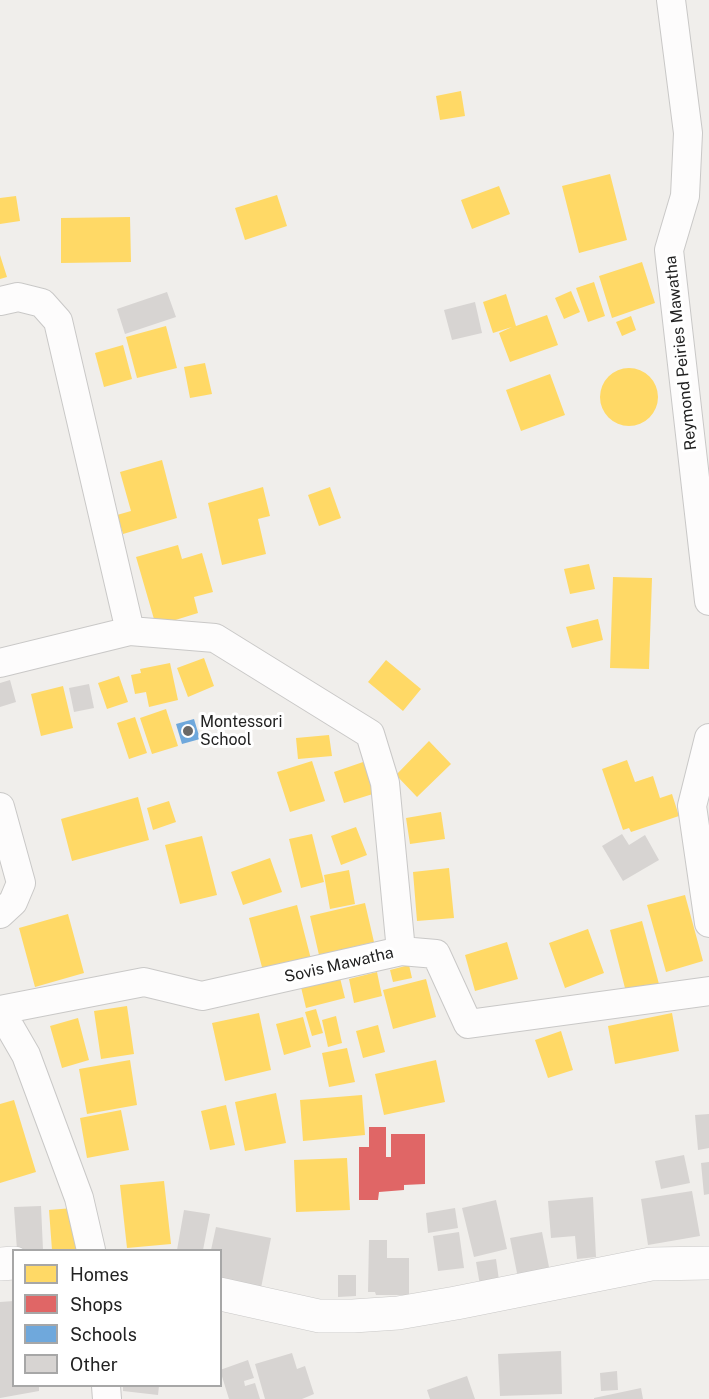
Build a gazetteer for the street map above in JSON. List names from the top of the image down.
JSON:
{
  "streets": {
    "street": ["Reymond Peiries Mawatha", "Sovis Mawatha"]
  },
  "places": ["Montessori School"],
  "legend": [
    "Homes",
    "Shops",
    "Schools",
    "Other"
  ]
}
